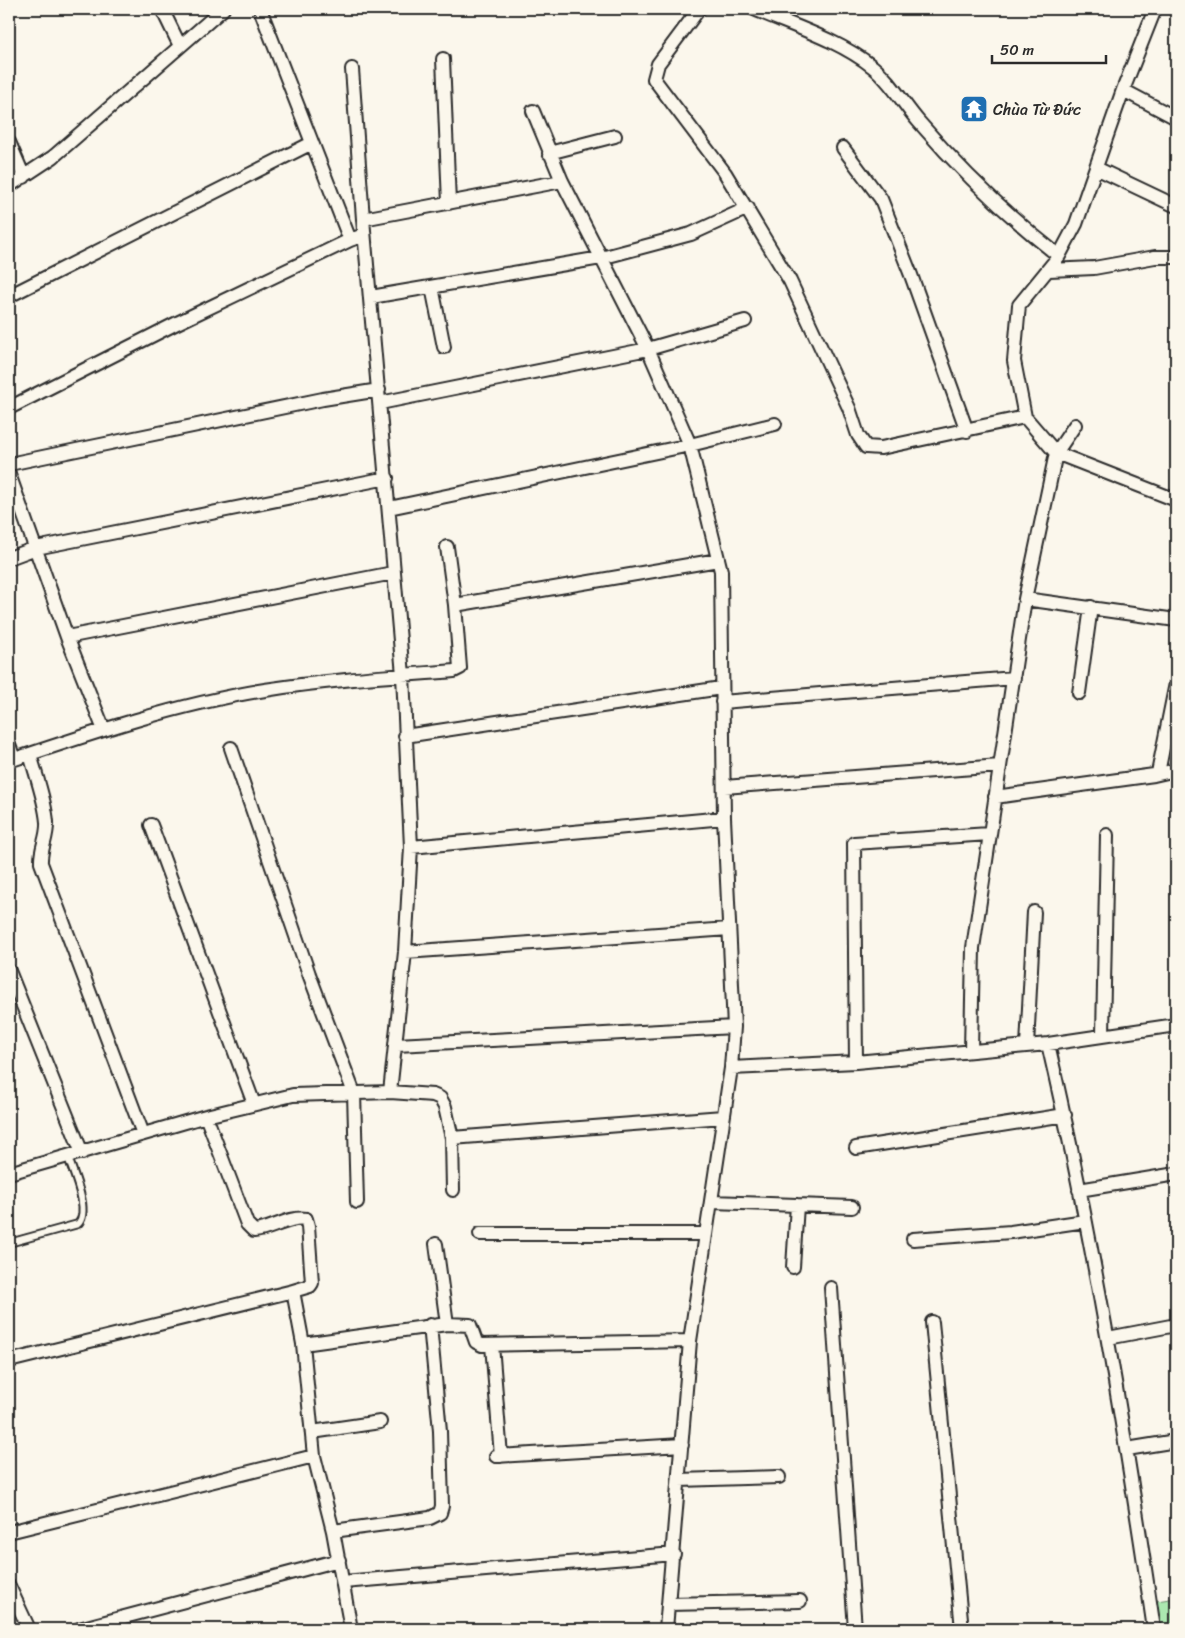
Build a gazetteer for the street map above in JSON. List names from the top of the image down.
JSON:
{
  "places": {
    "temple": ["Chùa Từ Đức"]
  },
  "scale_bar": "50 m"
}
